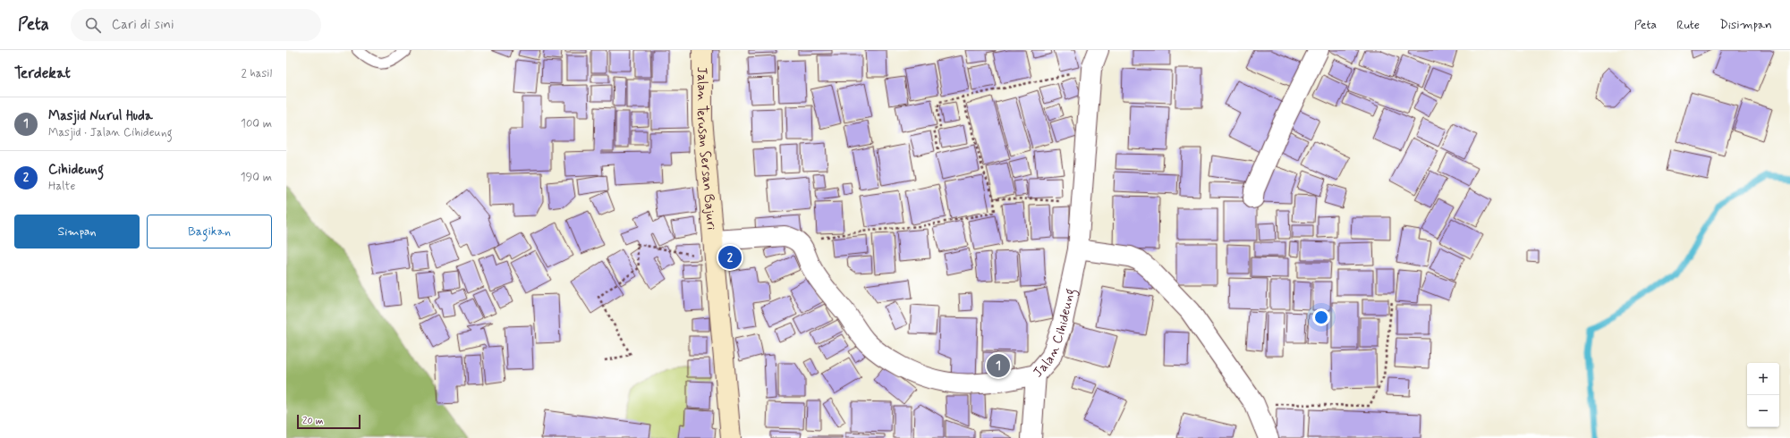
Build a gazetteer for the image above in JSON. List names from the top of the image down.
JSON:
{
  "streets": {
    "main road": ["Jalan Terusan Sersan Bajuri"],
    "street": ["Jalan Cihideung"]
  },
  "scale_bar": "20 m",
  "page": {
    "header": "Peta",
    "search": "Cari di sini",
    "nav": ["Peta", "Rute", "Disimpan"],
    "heading": ["Terdekat", "2 hasil"],
    "list": [
      {
        "mark": "1",
        "name": "Masjid Nurul Huda",
        "note": "Masjid · Jalan Cihideung",
        "value": "100 m"
      },
      {
        "mark": "2",
        "name": "Cihideung",
        "note": "Halte",
        "value": "190 m"
      }
    ],
    "buttons": ["Simpan", "Bagikan"],
    "pins": ["2", "1"],
    "map_buttons": ["+", "−"],
    "scale": "20 m"
  }
}
